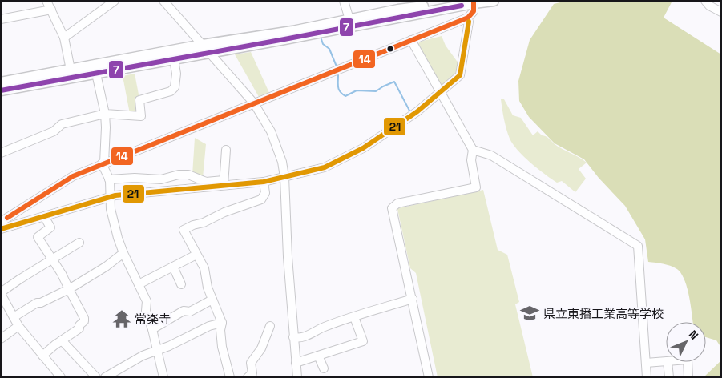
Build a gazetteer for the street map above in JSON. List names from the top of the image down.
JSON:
{
  "places": {
    "school or university": ["県立東播工業高等学校"],
    "temple": ["常楽寺"]
  },
  "lines": ["transit line 14", "transit line 7", "transit line 21"],
  "north": "top right"
}
